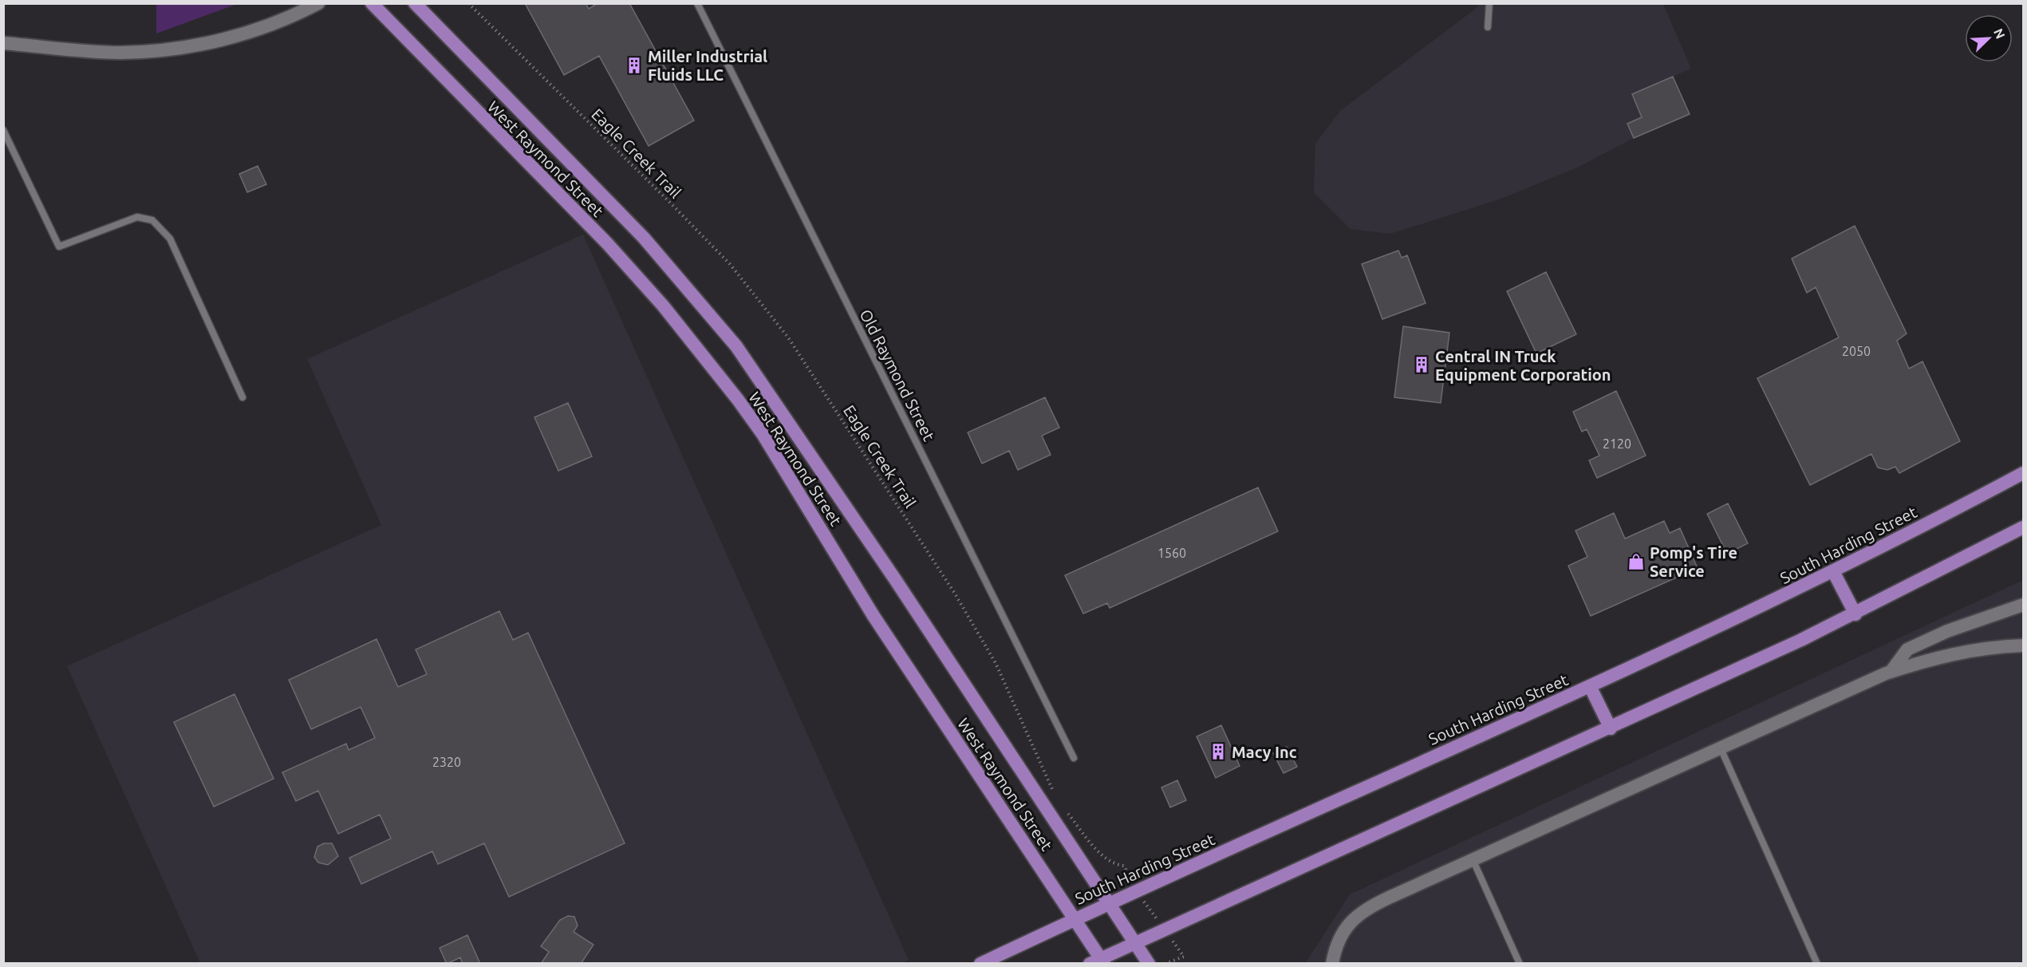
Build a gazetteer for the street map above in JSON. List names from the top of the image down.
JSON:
{
  "streets": {
    "main road": ["West Raymond Street", "South Harding Street"],
    "lane": ["Old Raymond Street"],
    "path": ["Eagle Creek Trail"]
  },
  "crossings": [
    ["West Raymond Street", "South Harding Street"]
  ],
  "places": {
    "building": ["Miller Industrial Fluids LLC", "Central IN Truck Equipment Corporation", "Macy Inc"],
    "shop": ["Pomp's Tire Service"]
  },
  "house_numbers": [
    "2050",
    "2120",
    "1560",
    "2320"
  ],
  "north": "top right"
}
